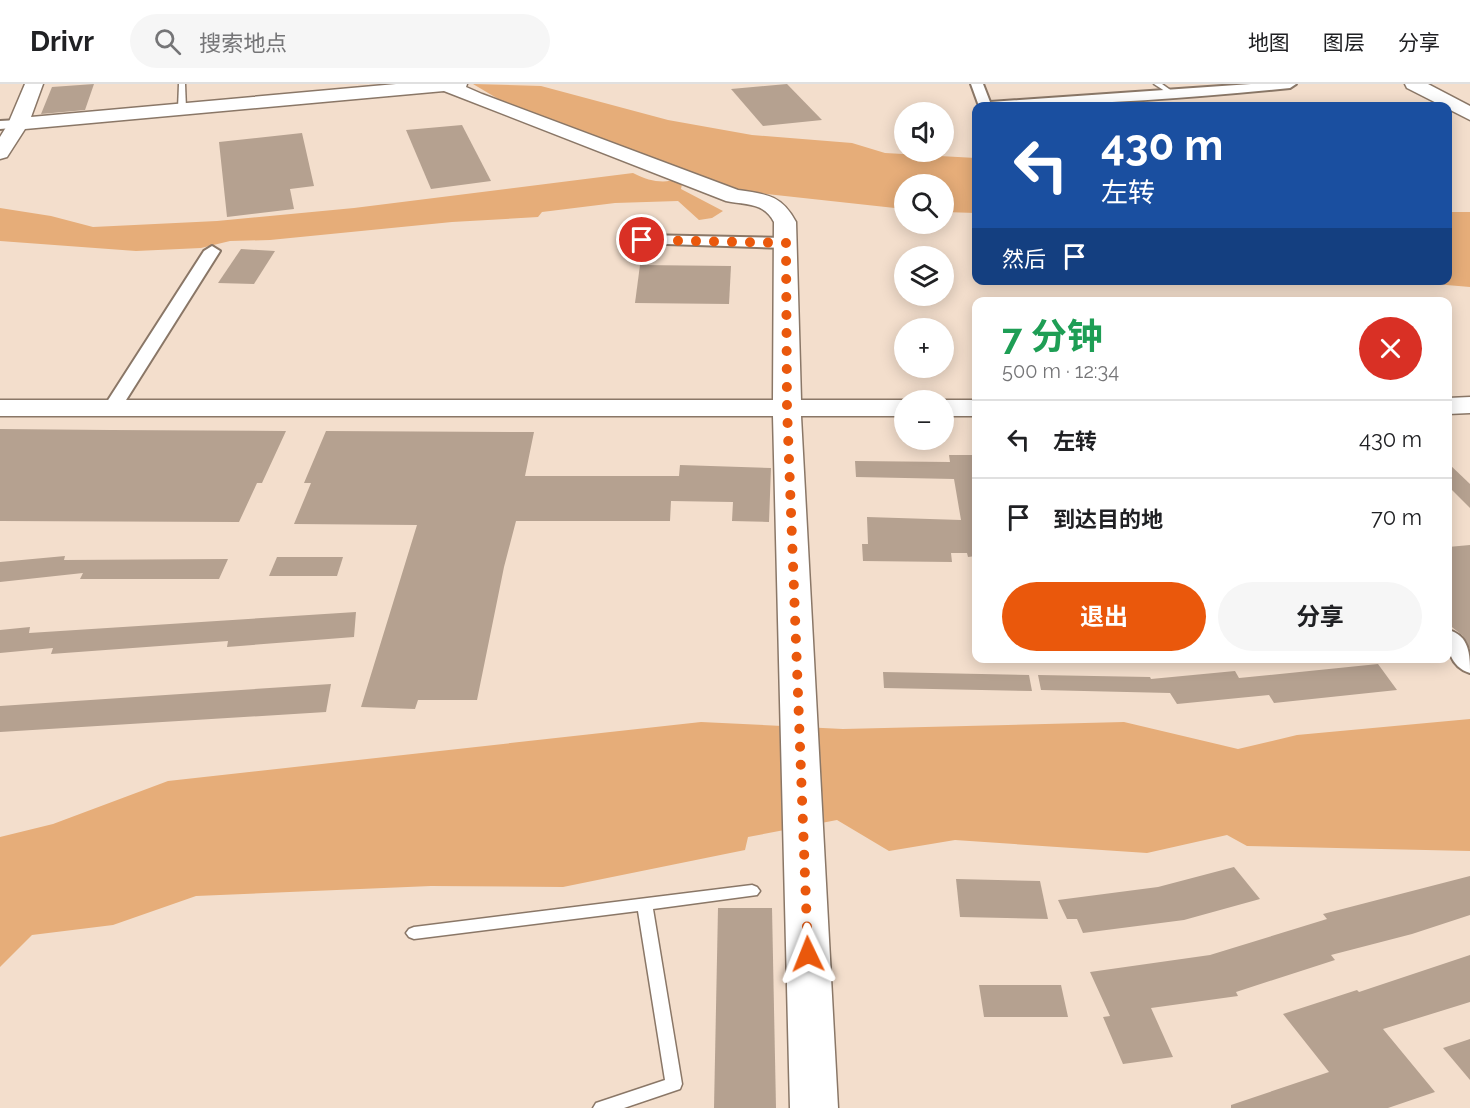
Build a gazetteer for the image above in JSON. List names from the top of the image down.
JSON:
{
  "page": {
    "header": "Drivr",
    "search": "搜索地点",
    "nav": ["地图", "图层", "分享"],
    "map_buttons": ["+", "−"],
    "turn": ["430 m", "左转"],
    "then": "然后",
    "heading": ["7 分钟", "500 m · 12:34"],
    "list": [
      {
        "name": "左转",
        "value": "430 m"
      },
      {
        "name": "到达目的地",
        "value": "70 m"
      }
    ],
    "buttons": ["退出", "分享"]
  }
}
